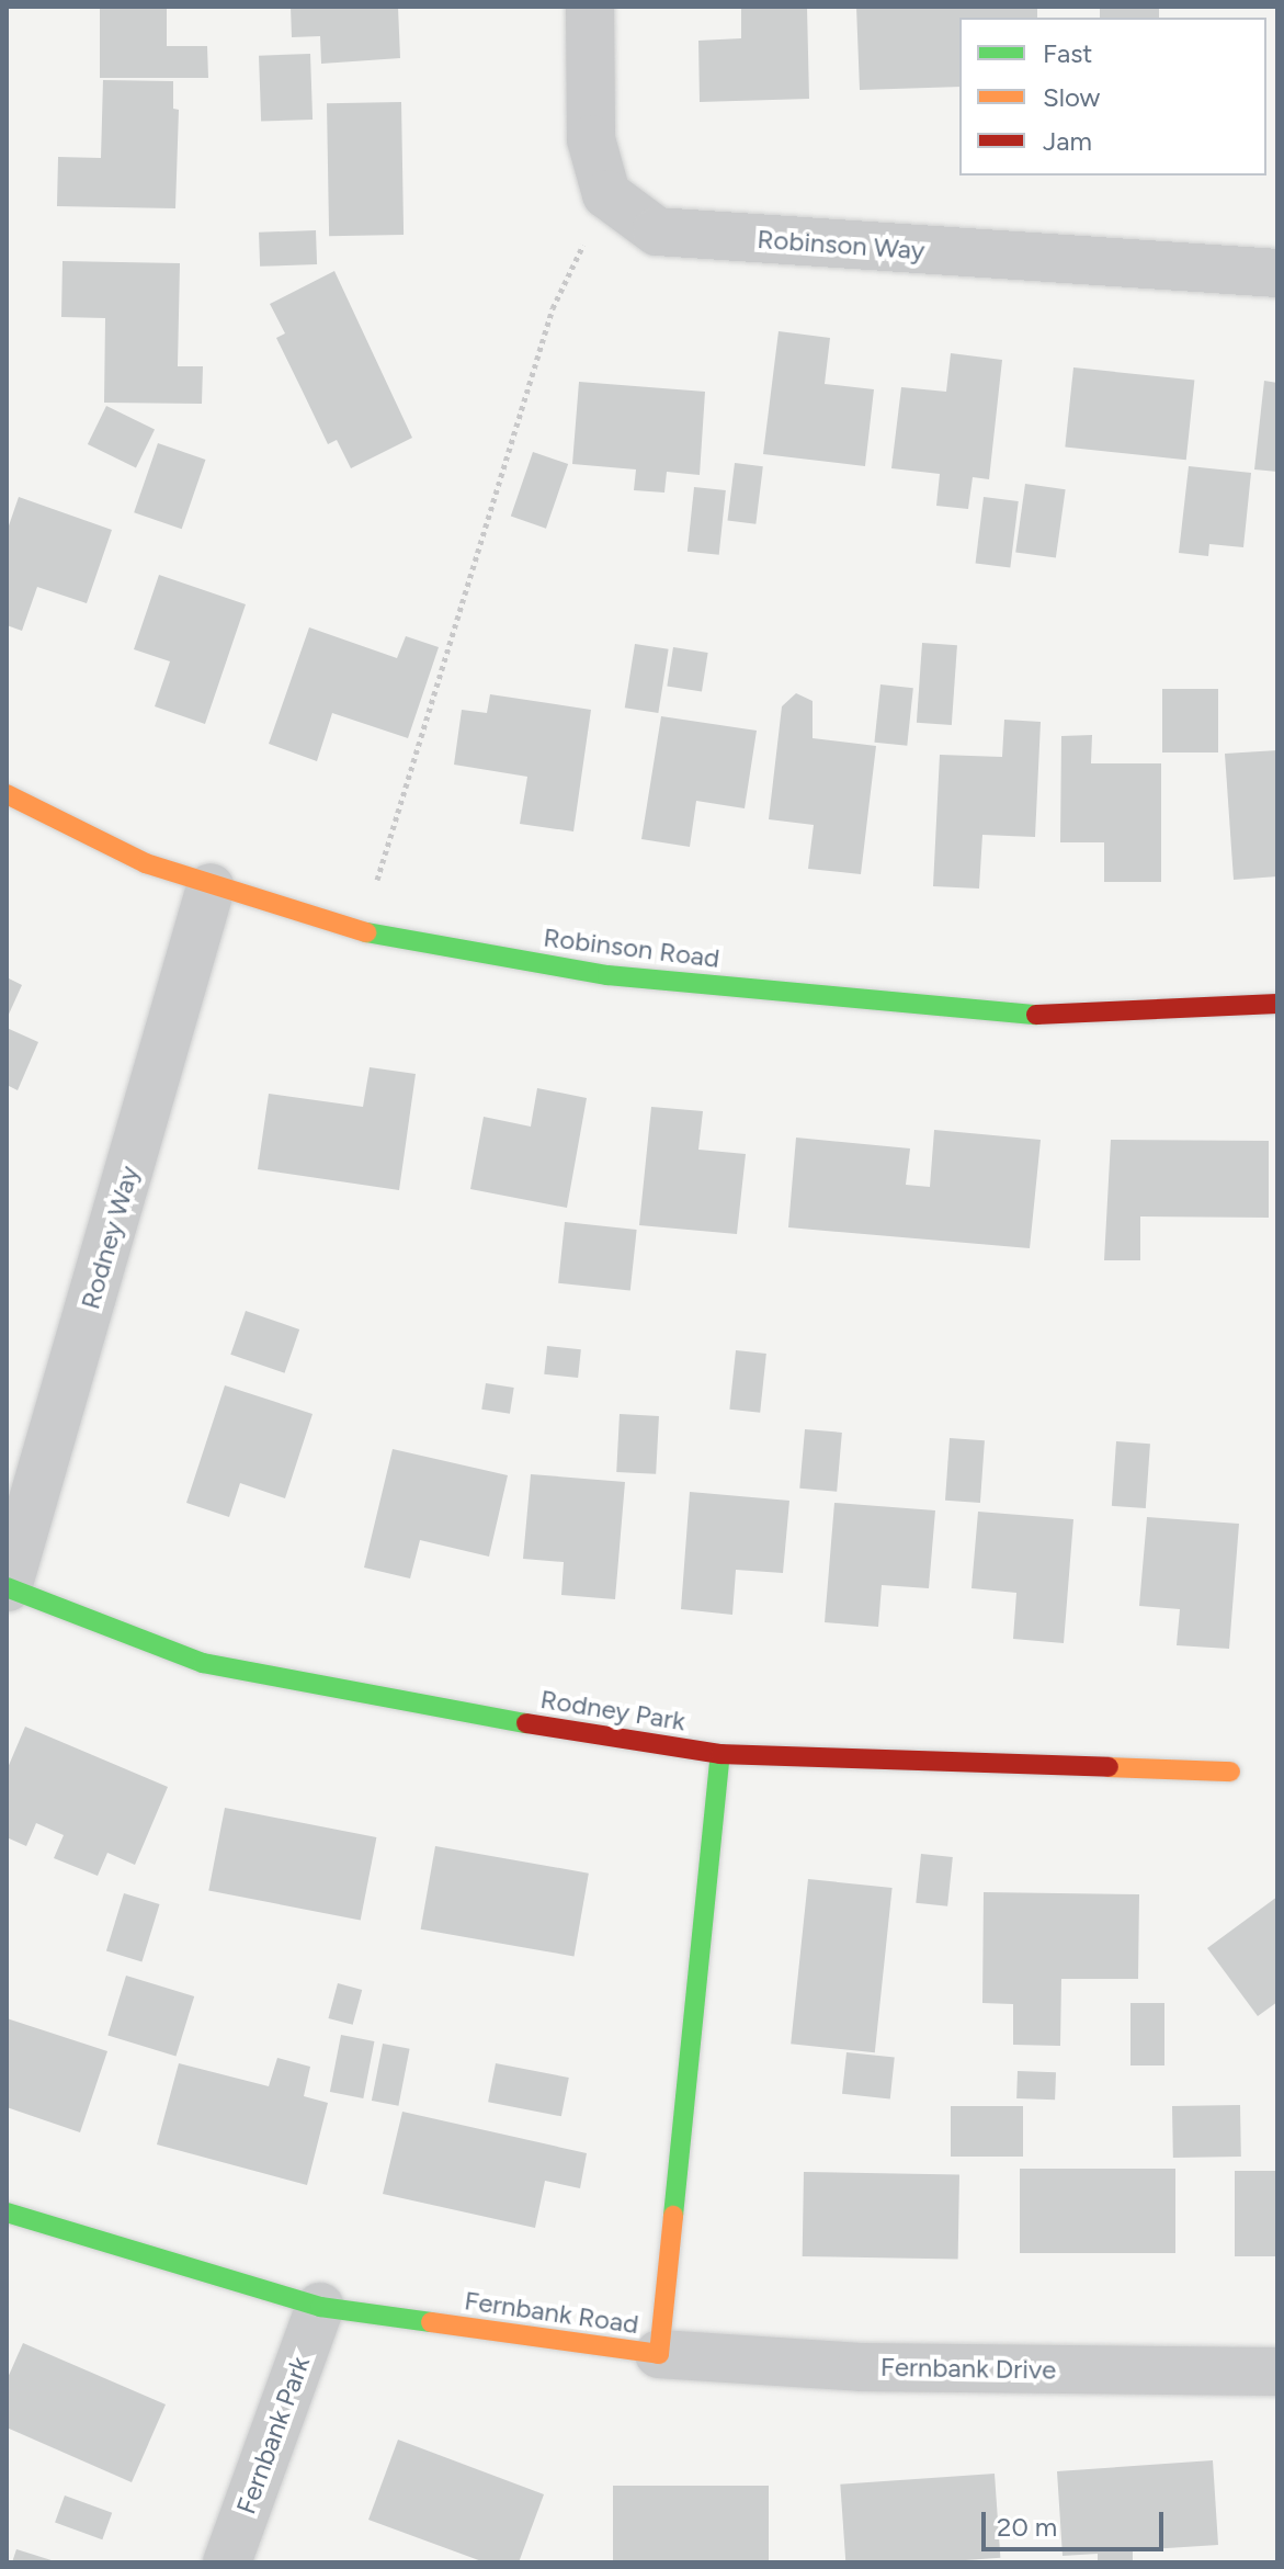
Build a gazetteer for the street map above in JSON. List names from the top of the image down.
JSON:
{
  "streets": {
    "street": [
      "Robinson Way",
      "Robinson Road",
      "Rodney Way",
      "Rodney Park",
      "Fernbank Road",
      "Fernbank Drive",
      "Fernbank Park"
    ]
  },
  "crossings": [
    ["Robinson Road", "Rodney Way"],
    ["Rodney Way", "Rodney Park"],
    ["Rodney Park", "Fernbank Road"],
    ["Fernbank Road", "Fernbank Drive"],
    ["Fernbank Road", "Fernbank Park"]
  ],
  "legend": ["Fast", "Slow", "Jam"],
  "scale_bar": "20 m"
}
